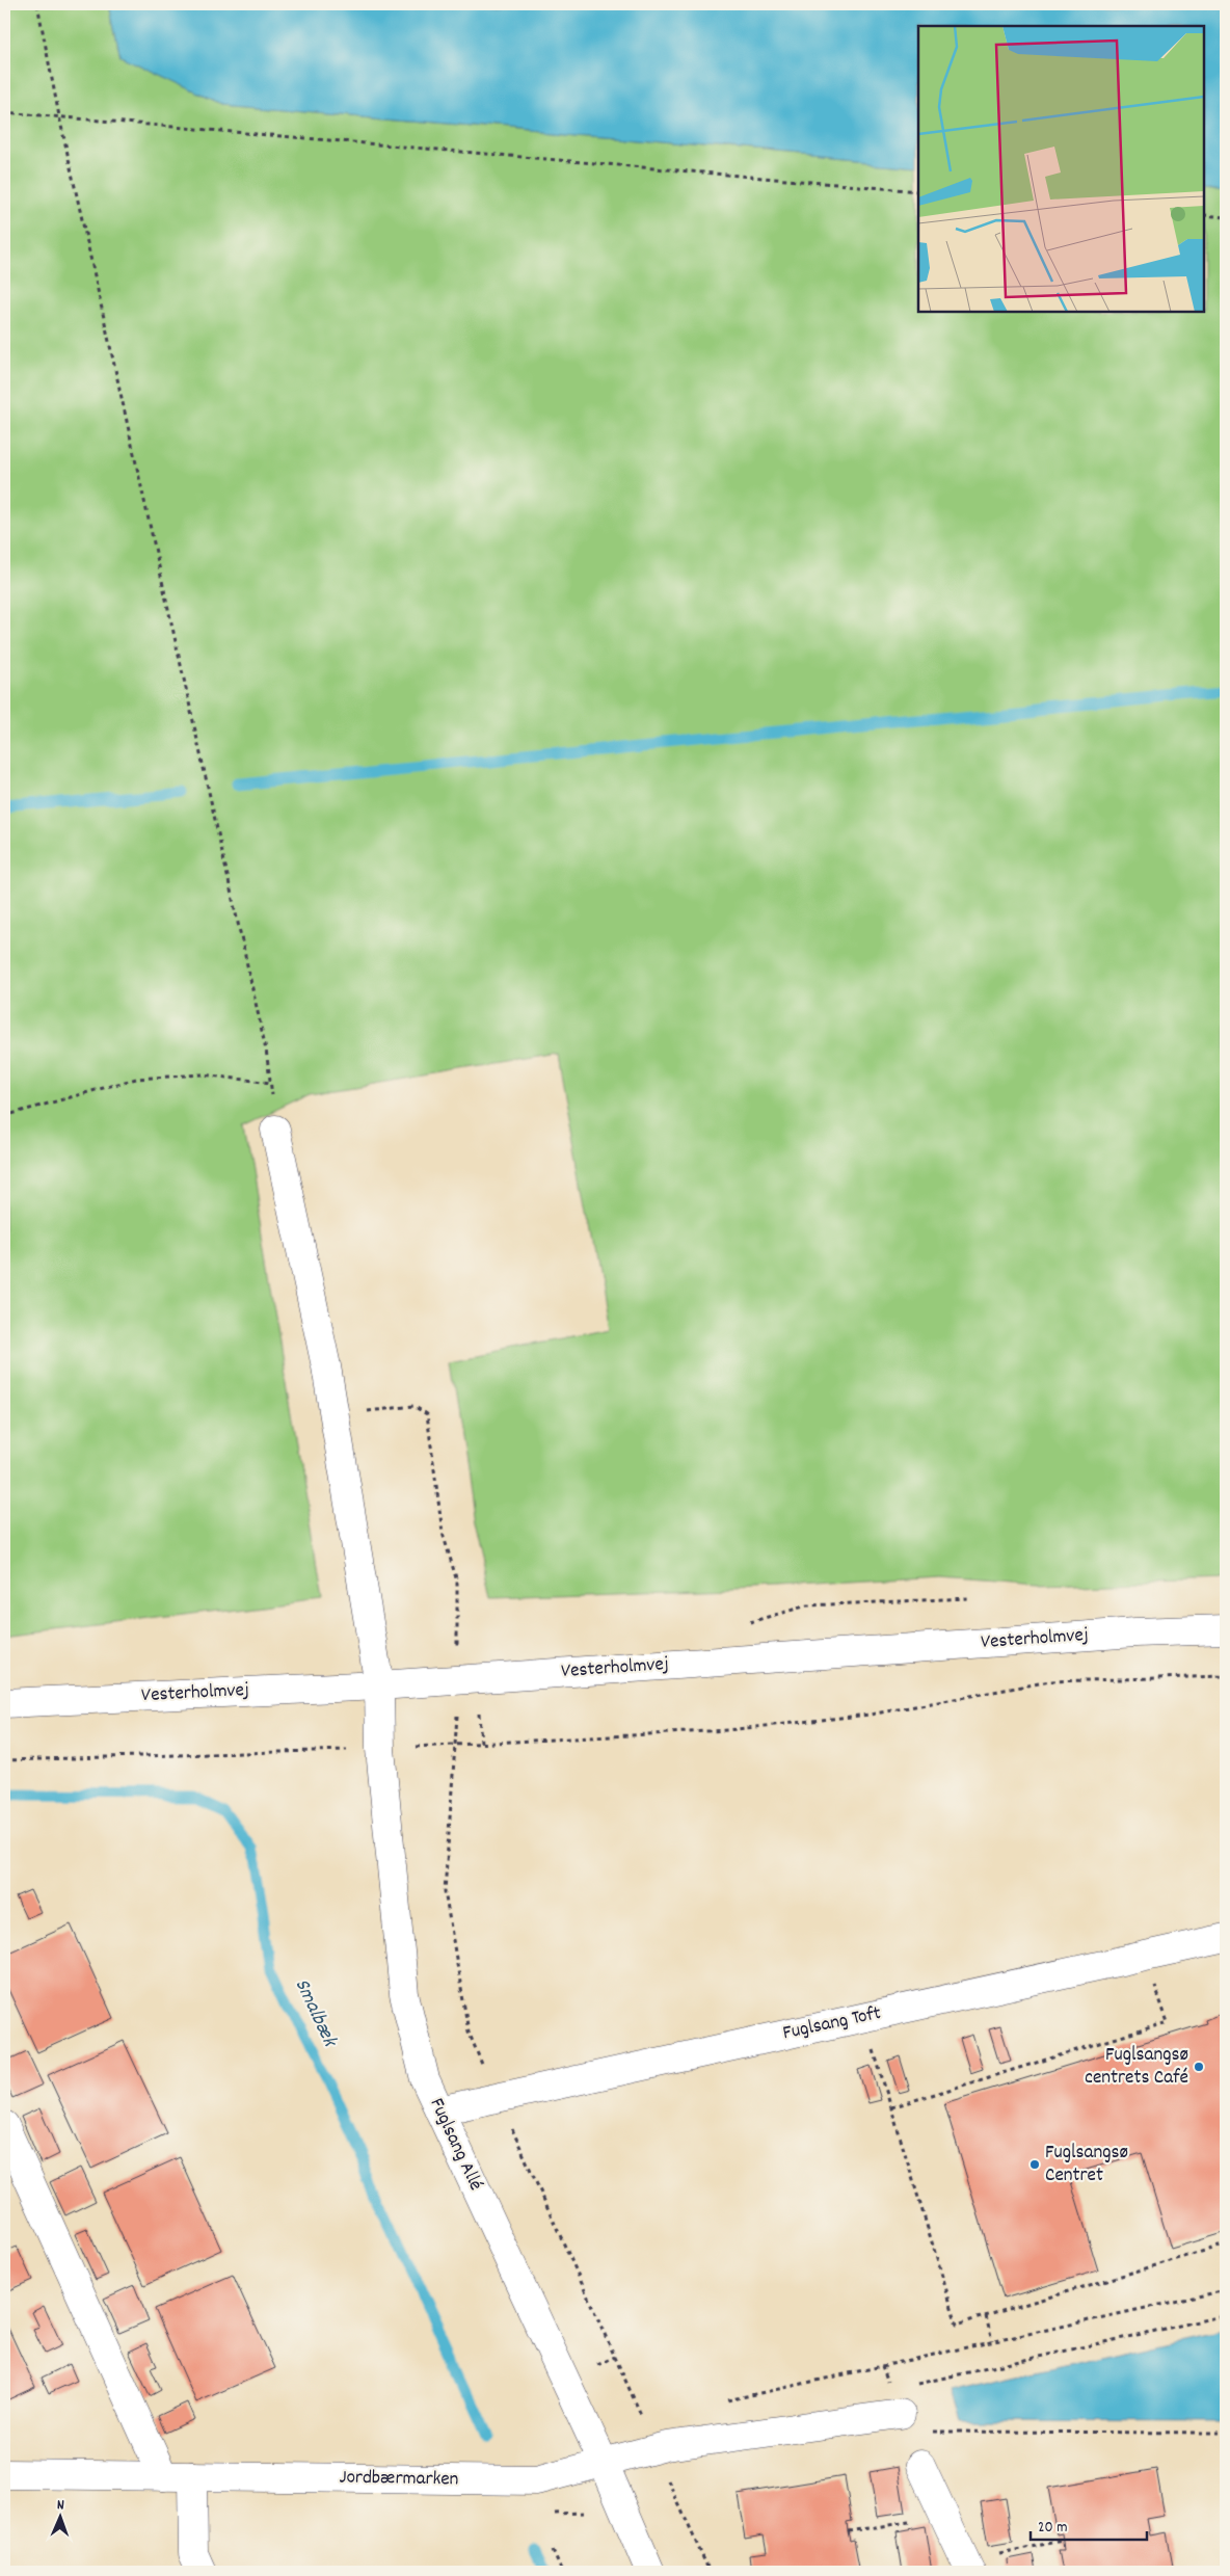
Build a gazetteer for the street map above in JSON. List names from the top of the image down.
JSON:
{
  "streets": {
    "street": [
      "Vesterholmvej",
      "Fuglsang Toft",
      "Fuglsang Allé",
      "Jordbærmarken"
    ]
  },
  "crossings": [
    ["Vesterholmvej", "Fuglsang Allé"],
    ["Fuglsang Toft", "Fuglsang Allé"],
    ["Fuglsang Allé", "Jordbærmarken"]
  ],
  "water": ["Smalbæk"],
  "places": ["Fuglsangsø centrets Café", "Fuglsangsø Centret"],
  "scale_bar": "20 m",
  "north": "top"
}
